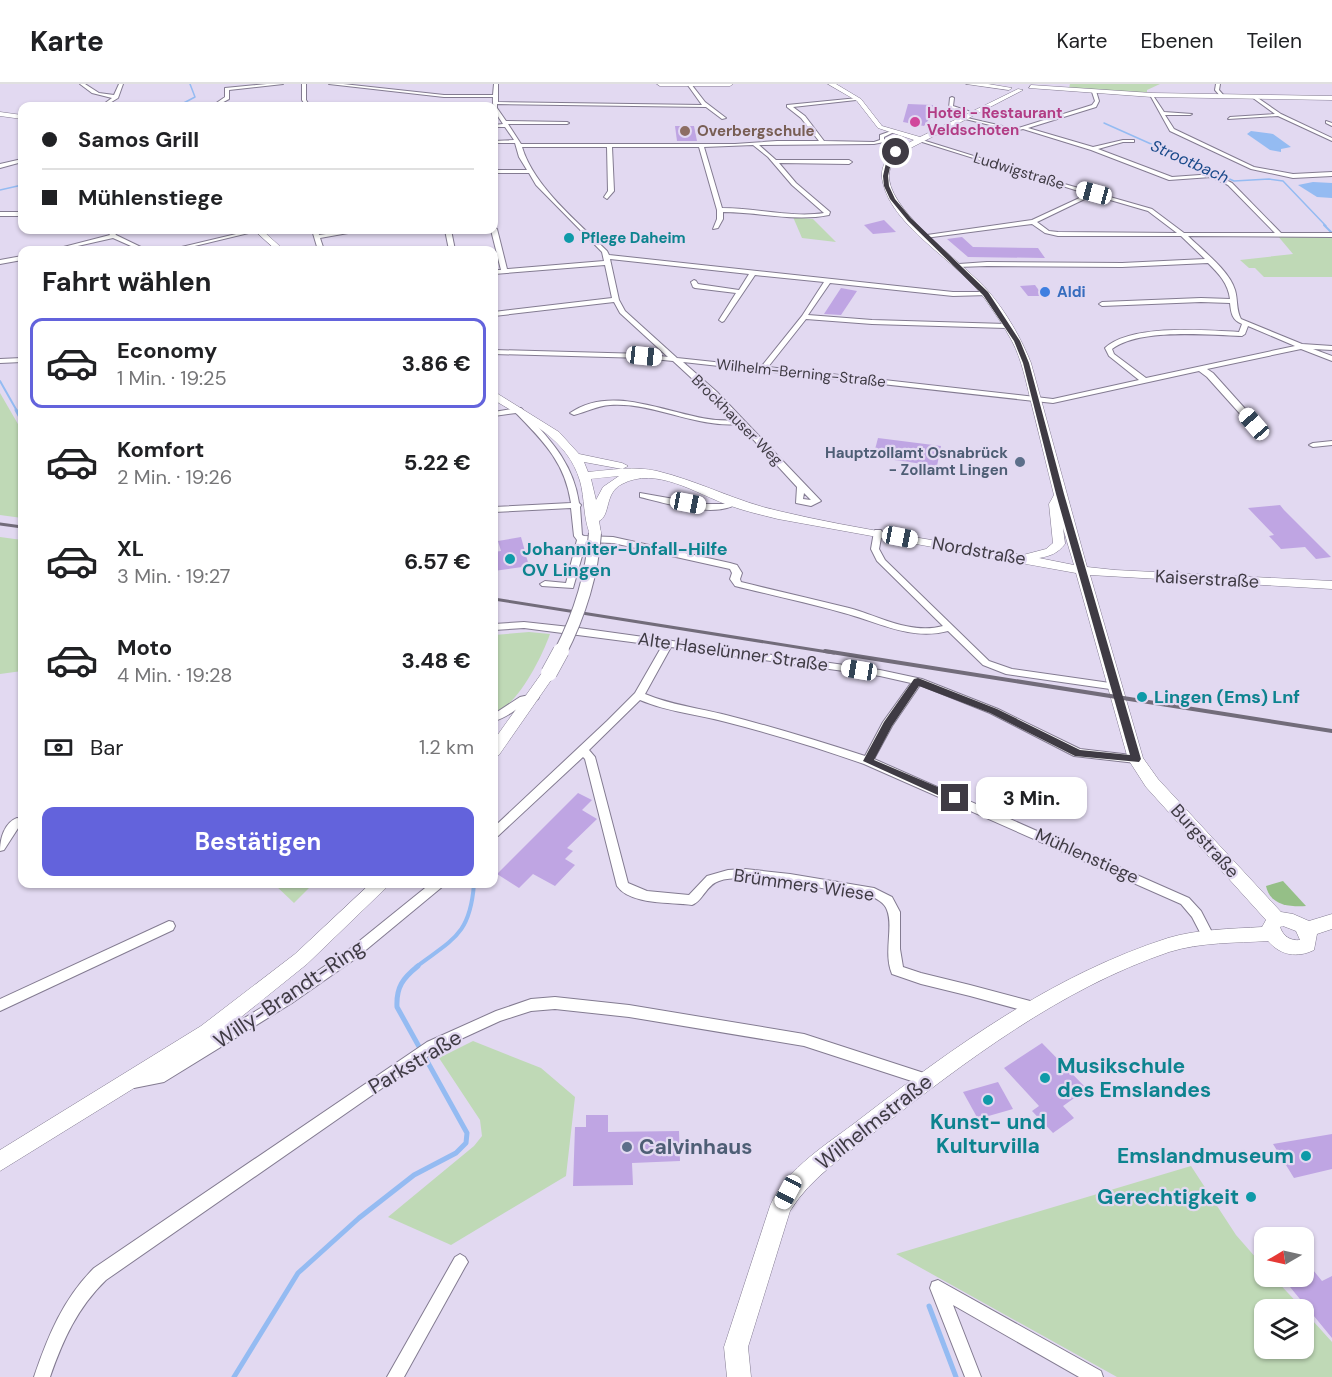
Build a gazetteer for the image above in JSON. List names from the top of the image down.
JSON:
{
  "streets": {
    "main road": [
      "Nordstraße",
      "Kaiserstraße",
      "Burgstraße",
      "Willy-Brandt-Ring",
      "Wilhelmstraße"
    ],
    "street": [
      "Ludwigstraße",
      "Wilhelm-Berning-Straße",
      "Brockhauser Weg",
      "Alte Haselünner Straße",
      "Mühlenstiege",
      "Brümmers Wiese",
      "Parkstraße"
    ]
  },
  "crossings": [
    ["Wilhelm-Berning-Straße", "Brockhauser Weg"],
    ["Wilhelm-Berning-Straße", "Burgstraße"],
    ["Nordstraße", "Kaiserstraße"],
    ["Nordstraße", "Burgstraße"],
    ["Kaiserstraße", "Burgstraße"],
    ["Alte Haselünner Straße", "Burgstraße"],
    ["Burgstraße", "Wilhelmstraße"],
    ["Mühlenstiege", "Wilhelmstraße"],
    ["Brümmers Wiese", "Wilhelmstraße"],
    ["Parkstraße", "Wilhelmstraße"]
  ],
  "water": ["Strootbach"],
  "places": [
    "Hotel - Restaurant Veldschoten",
    "Overbergschule",
    "Pflege Daheim",
    "Aldi",
    "Hauptzollamt Osnabrück - Zollamt Lingen",
    "Johanniter-Unfall-Hilfe OV Lingen",
    "Lingen (Ems) Lnf",
    "Musikschule des Emslandes",
    "Kunst- und Kulturvilla",
    "Calvinhaus",
    "Emslandmuseum",
    "Gerechtigkeit"
  ],
  "north": "left",
  "page": {
    "header": "Karte",
    "nav": ["Karte", "Ebenen", "Teilen"],
    "banner": ["Samos Grill", "Mühlenstiege"],
    "heading": "Fahrt wählen",
    "list": [
      {
        "name": "Economy",
        "note": "1 Min. · 19:25",
        "value": "3.86 €"
      },
      {
        "name": "Komfort",
        "note": "2 Min. · 19:26",
        "value": "5.22 €"
      },
      {
        "name": "XL",
        "note": "3 Min. · 19:27",
        "value": "6.57 €"
      },
      {
        "name": "Moto",
        "note": "4 Min. · 19:28",
        "value": "3.48 €"
      }
    ],
    "pay": ["Bar", "1.2 km"],
    "bubble": "3 Min.",
    "buttons": "Bestätigen"
  }
}
